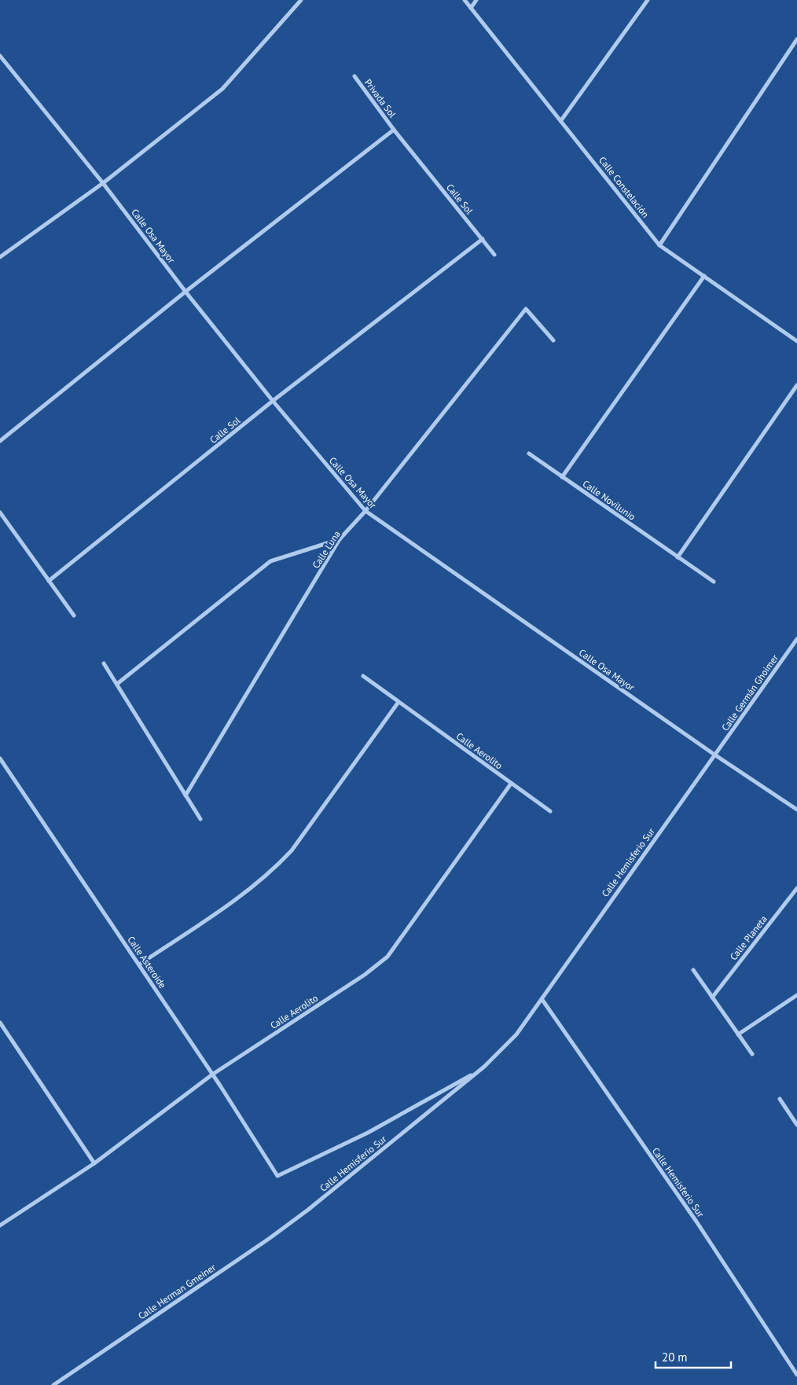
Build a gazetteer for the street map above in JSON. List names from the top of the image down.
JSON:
{
  "streets": {
    "street": [
      "Privada Sol",
      "Calle Constelación",
      "Calle Sol",
      "Calle Osa Mayor",
      "Calle Novilunio",
      "Calle Luna",
      "Calle Germán Ghoimer",
      "Calle Aerolito",
      "Calle Hemisferio Sur",
      "Calle Planeta",
      "Calle Asteroide",
      "Calle Herman Gmeiner"
    ]
  },
  "crossings": [
    ["Privada Sol", "Calle Sol"],
    ["Calle Sol", "Calle Osa Mayor"],
    ["Calle Osa Mayor", "Calle Luna"],
    ["Calle Osa Mayor", "Calle Germán Ghoimer"],
    ["Calle Osa Mayor", "Calle Hemisferio Sur"],
    ["Calle Germán Ghoimer", "Calle Hemisferio Sur"],
    ["Calle Aerolito", "Calle Asteroide"],
    ["Calle Hemisferio Sur", "Calle Asteroide"],
    ["Calle Hemisferio Sur", "Calle Herman Gmeiner"]
  ],
  "scale_bar": "20 m"
}
